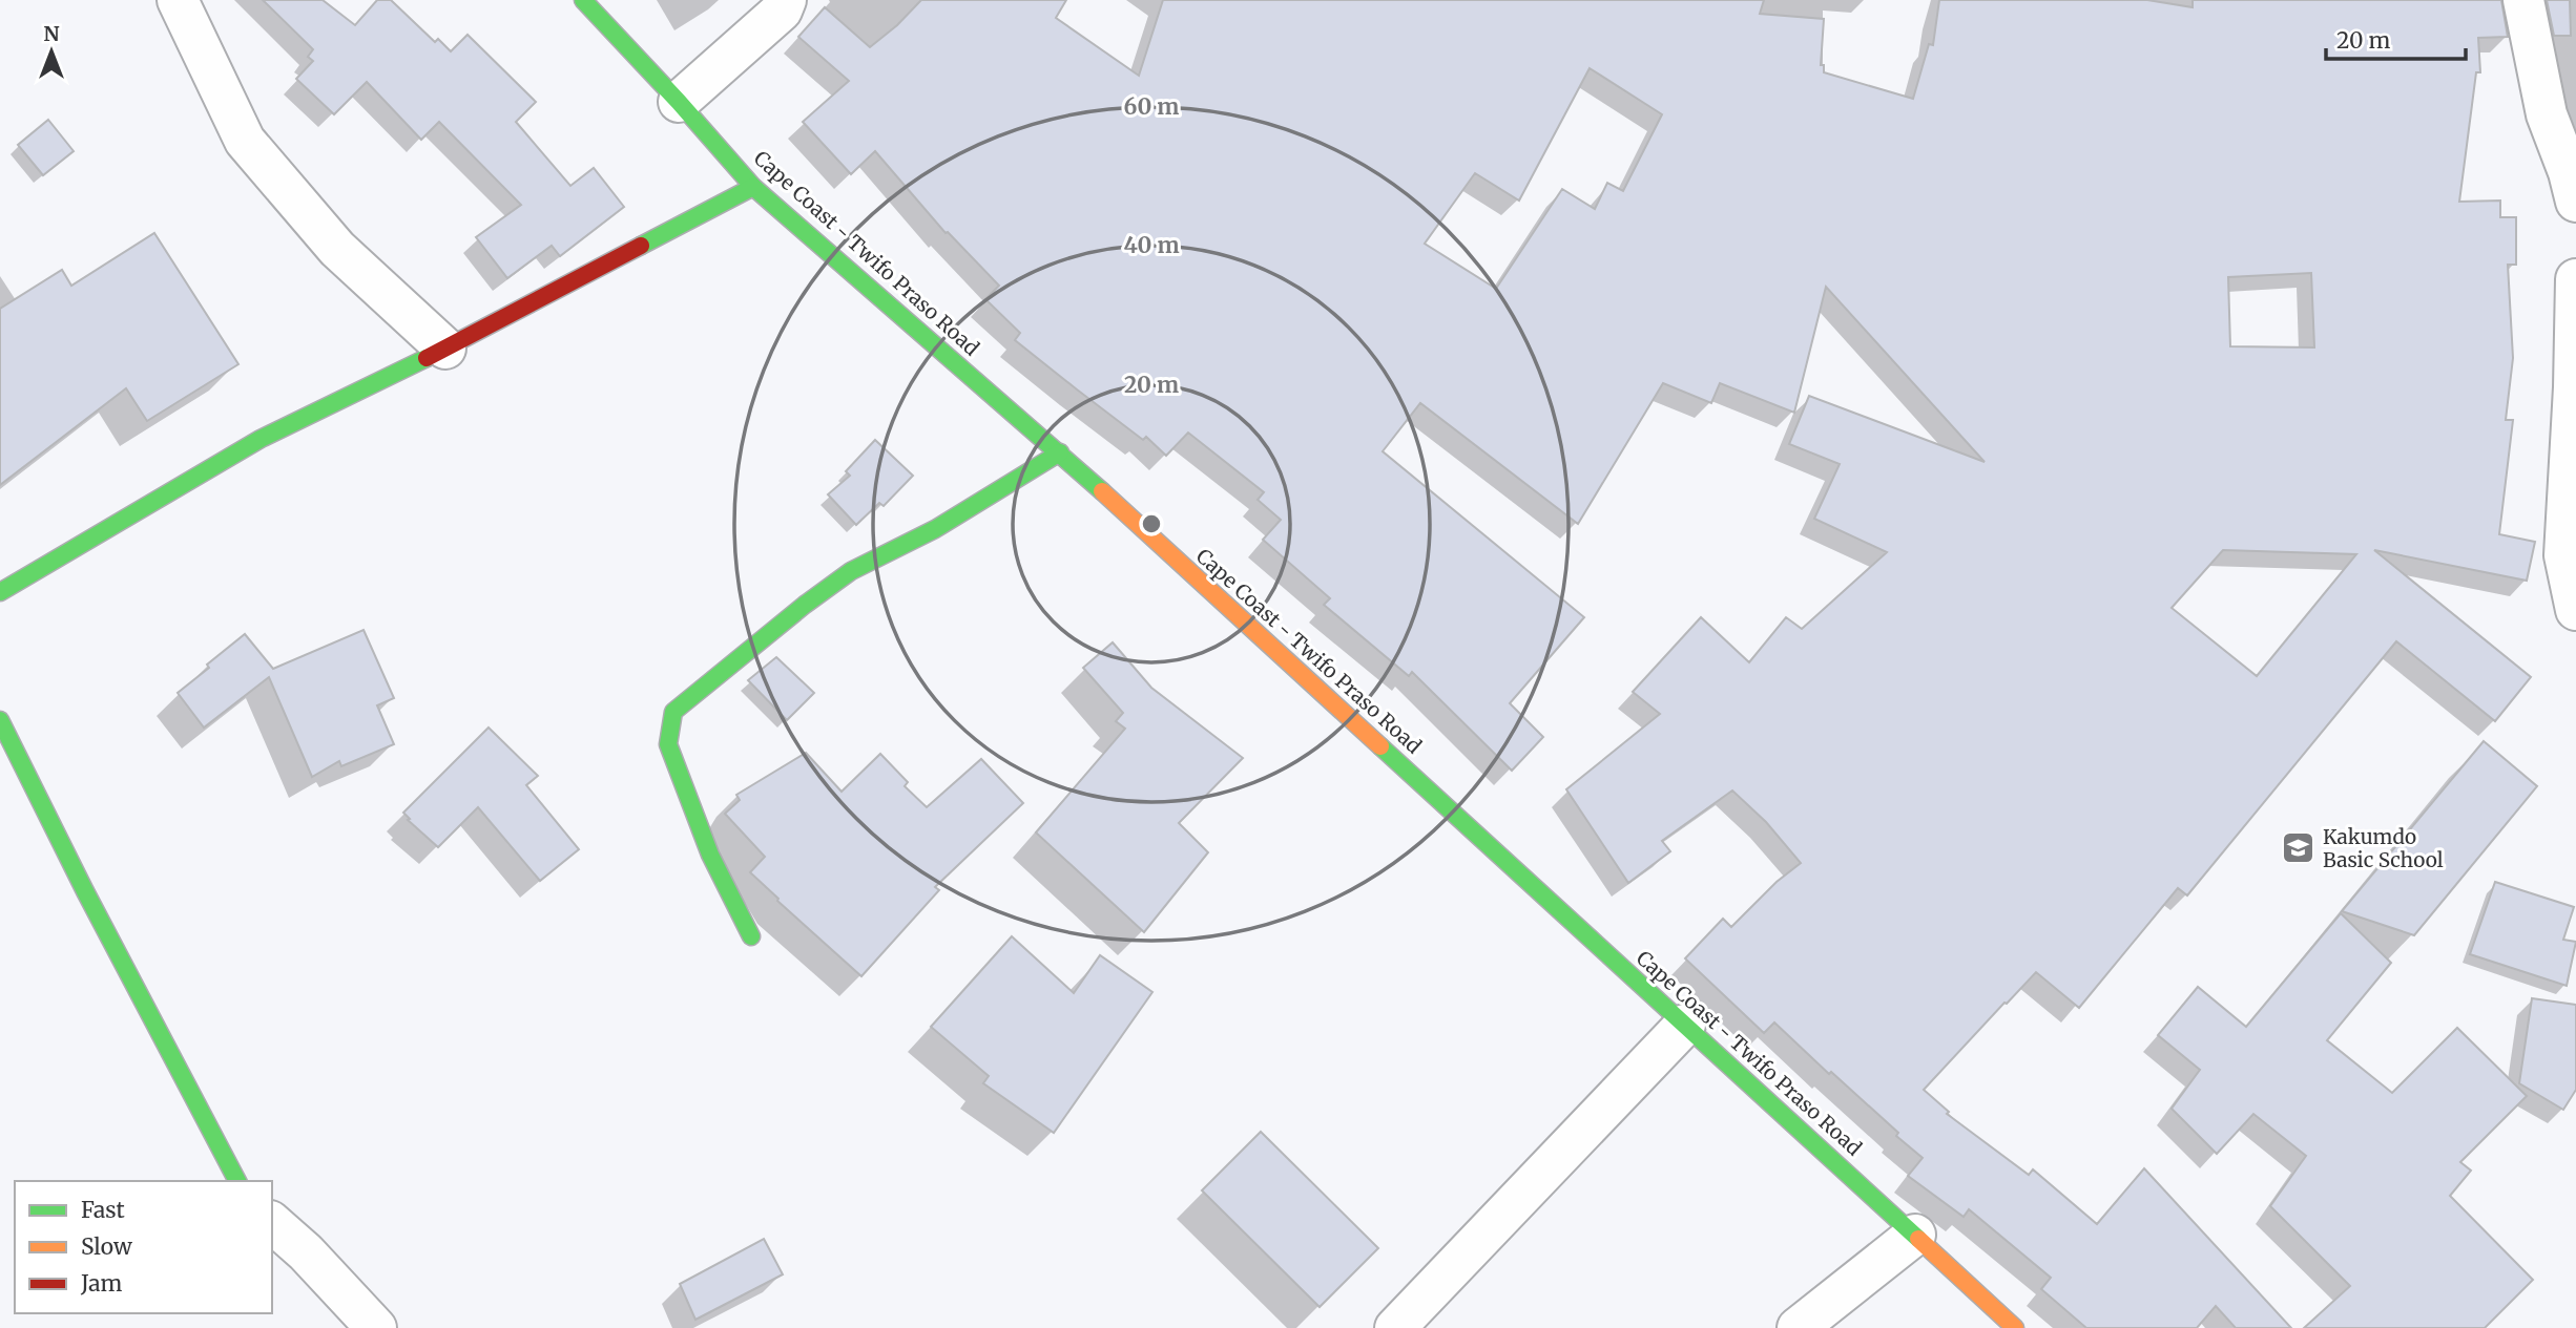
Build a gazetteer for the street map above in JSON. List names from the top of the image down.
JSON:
{
  "streets": {
    "street": ["Cape Coast - Twifo Praso Road"]
  },
  "places": {
    "school or university": ["Kakumdo Basic School"]
  },
  "legend": ["Fast", "Slow", "Jam"],
  "scale_bar": "20 m",
  "north": "top",
  "rings": ["60 m", "40 m", "20 m"]
}
